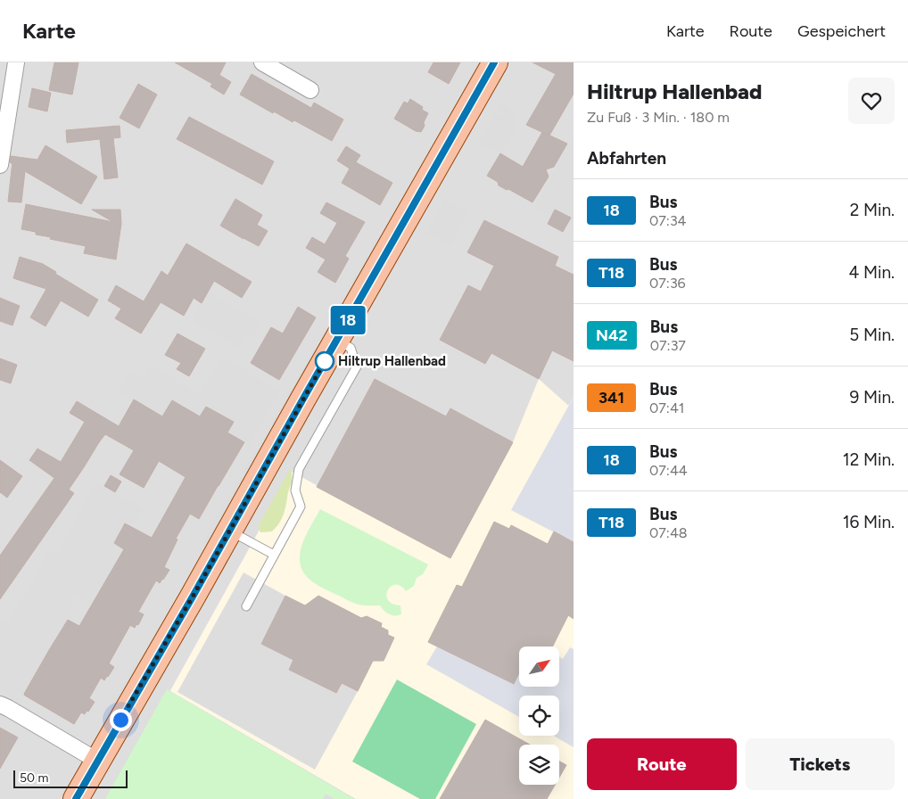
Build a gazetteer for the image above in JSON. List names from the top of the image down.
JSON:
{
  "places": ["Hiltrup Hallenbad"],
  "lines": ["bus line 18"],
  "scale_bar": "50 m",
  "north": "top right",
  "page": {
    "header": "Karte",
    "nav": ["Karte", "Route", "Gespeichert"],
    "on_map": "18",
    "heading": [
      ["Hiltrup Hallenbad", "Zu Fuß · 3 Min. · 180 m"],
      "Abfahrten"
    ],
    "list": [
      {
        "mark": "18",
        "name": "Bus",
        "note": "07:34",
        "value": "2 Min."
      },
      {
        "mark": "T18",
        "name": "Bus",
        "note": "07:36",
        "value": "4 Min."
      },
      {
        "mark": "N42",
        "name": "Bus",
        "note": "07:37",
        "value": "5 Min."
      },
      {
        "mark": "341",
        "name": "Bus",
        "note": "07:41",
        "value": "9 Min."
      },
      {
        "mark": "18",
        "name": "Bus",
        "note": "07:44",
        "value": "12 Min."
      },
      {
        "mark": "T18",
        "name": "Bus",
        "note": "07:48",
        "value": "16 Min."
      }
    ],
    "buttons": ["Route", "Tickets"],
    "scale": "50 m"
  }
}
